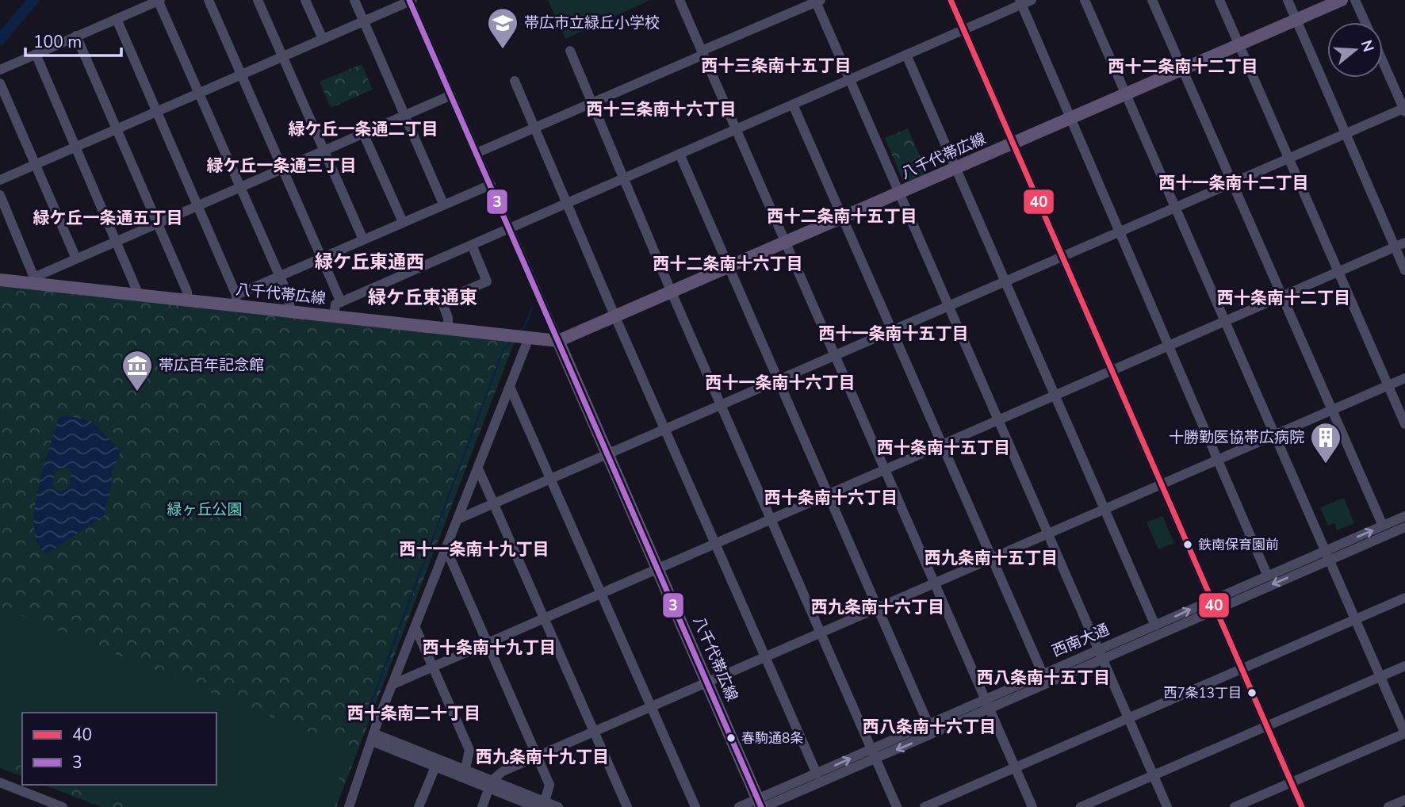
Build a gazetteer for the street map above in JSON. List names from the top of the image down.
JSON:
{
  "streets": {
    "main road": ["八千代帯広線"],
    "street": ["西南大通"]
  },
  "crossings": [
    ["八千代帯広線", "西南大通"]
  ],
  "districts": [
    "西十三条南十五丁目",
    "西十二条南十二丁目",
    "西十三条南十六丁目",
    "緑ケ丘一条通二丁目",
    "緑ケ丘一条通三丁目",
    "西十一条南十二丁目",
    "西十二条南十五丁目",
    "緑ケ丘一条通五丁目",
    "緑ケ丘東通西",
    "西十二条南十六丁目",
    "緑ケ丘東通東",
    "西十条南十二丁目",
    "西十一条南十五丁目",
    "西十一条南十六丁目",
    "西十条南十五丁目",
    "西十条南十六丁目",
    "西十一条南十九丁目",
    "西九条南十五丁目",
    "西九条南十六丁目",
    "西十条南十九丁目",
    "西八条南十五丁目",
    "西十条南二十丁目",
    "西八条南十六丁目",
    "西九条南十九丁目"
  ],
  "parks": ["緑ヶ丘公園"],
  "places": {
    "school or university": ["帯広市立緑丘小学校"],
    "museum": ["帯広百年記念館"],
    "building": ["十勝勤医協帯広病院"],
    "other": ["鉄南保育園前", "西7条13丁目", "春駒通8条"]
  },
  "lines": ["transit line 40", "transit line 3"],
  "legend": ["40", "3"],
  "scale_bar": "100 m",
  "north": "right"
}
